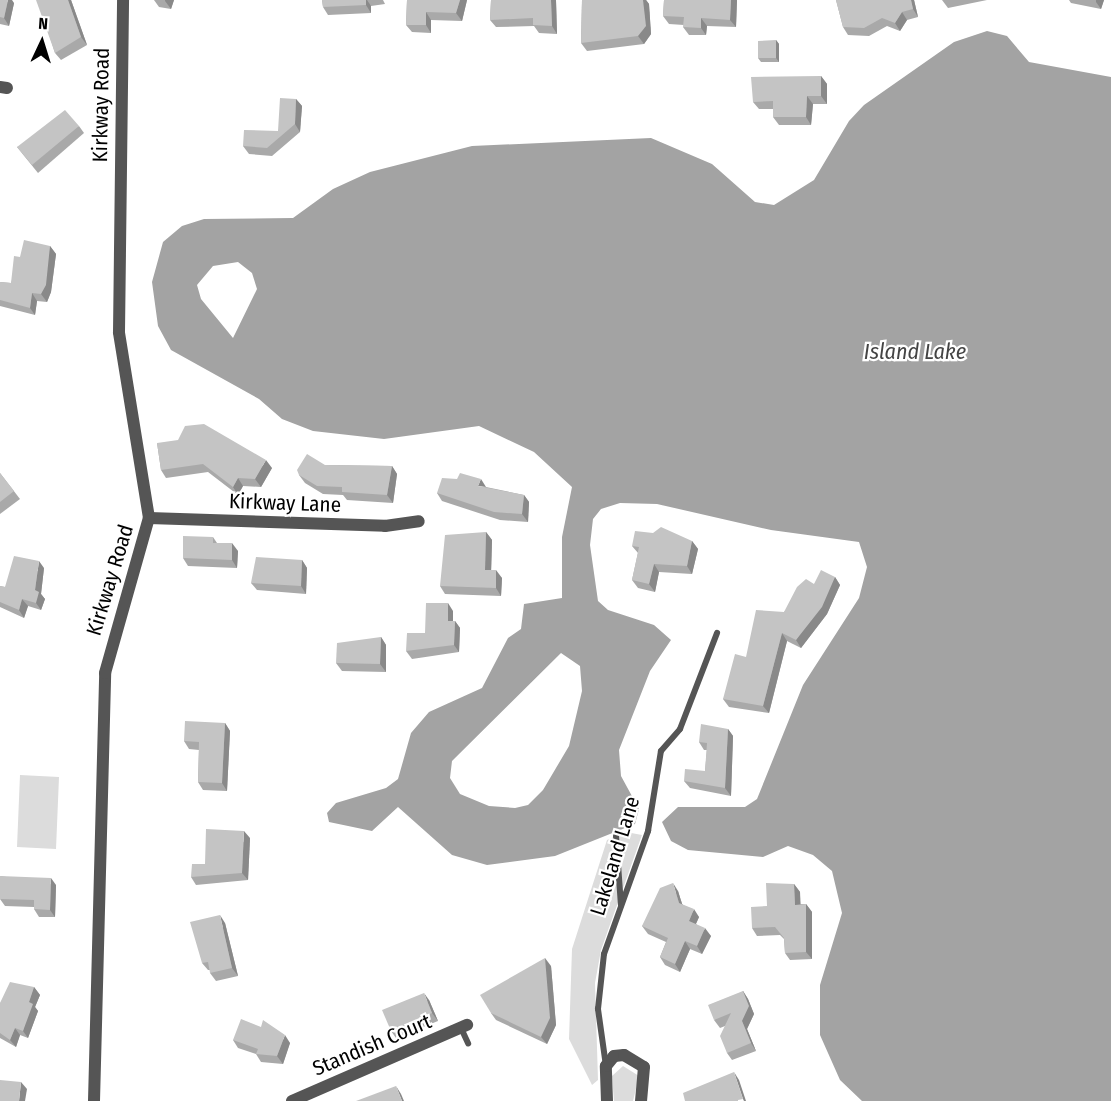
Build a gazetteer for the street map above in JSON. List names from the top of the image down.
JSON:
{
  "streets": {
    "street": [
      "Kirkway Road",
      "Kirkway Lane",
      "Lakeland Lane",
      "Standish Court"
    ]
  },
  "crossings": [
    ["Kirkway Road", "Kirkway Lane"]
  ],
  "water": ["Island Lake"],
  "north": "top"
}
